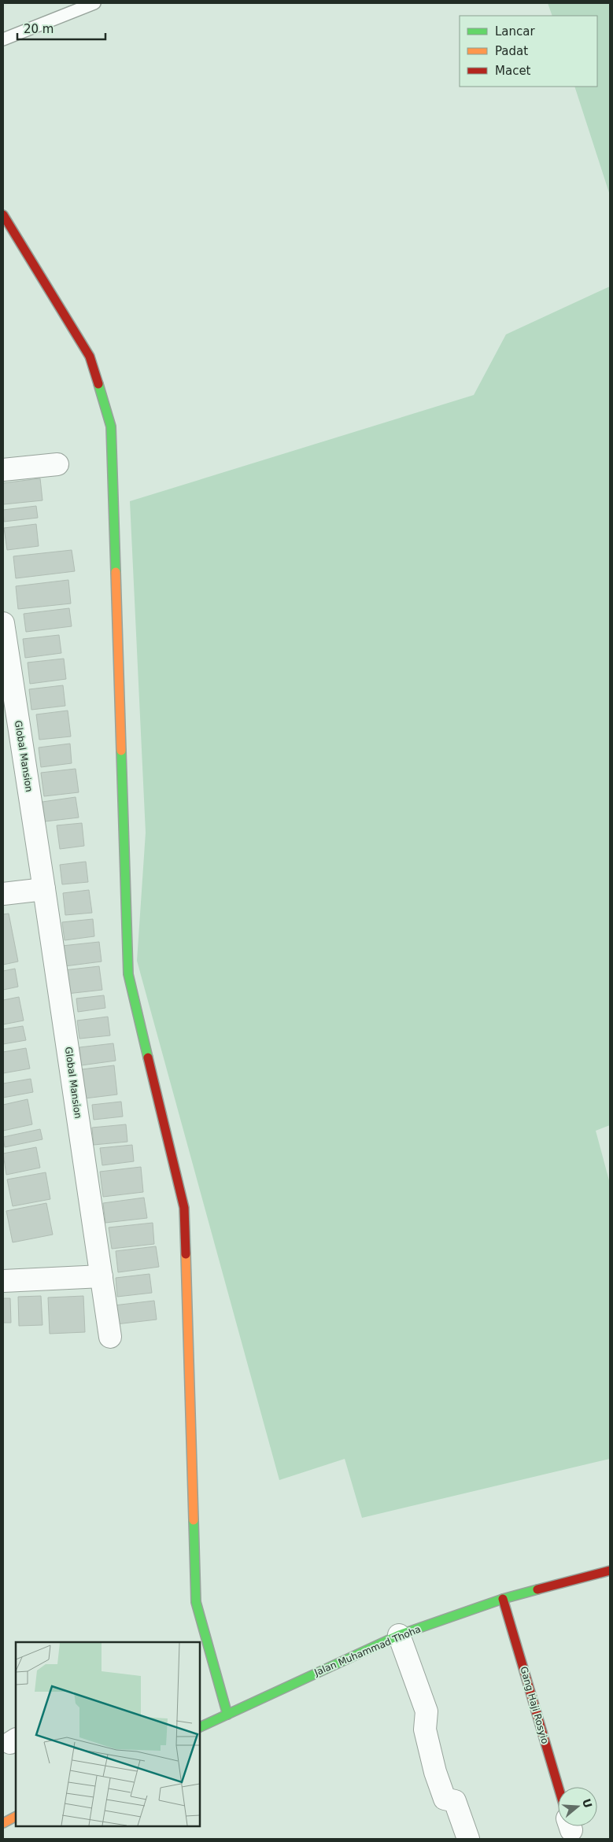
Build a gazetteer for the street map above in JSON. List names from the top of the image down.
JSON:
{
  "streets": {
    "street": ["Global Mansion", "Jalan Muhammad Thoha", "Gang Haji Rosyio"]
  },
  "crossings": [
    ["Jalan Muhammad Thoha", "Gang Haji Rosyio"]
  ],
  "legend": ["Lancar", "Padat", "Macet"],
  "scale_bar": "20 m",
  "north": "right"
}
